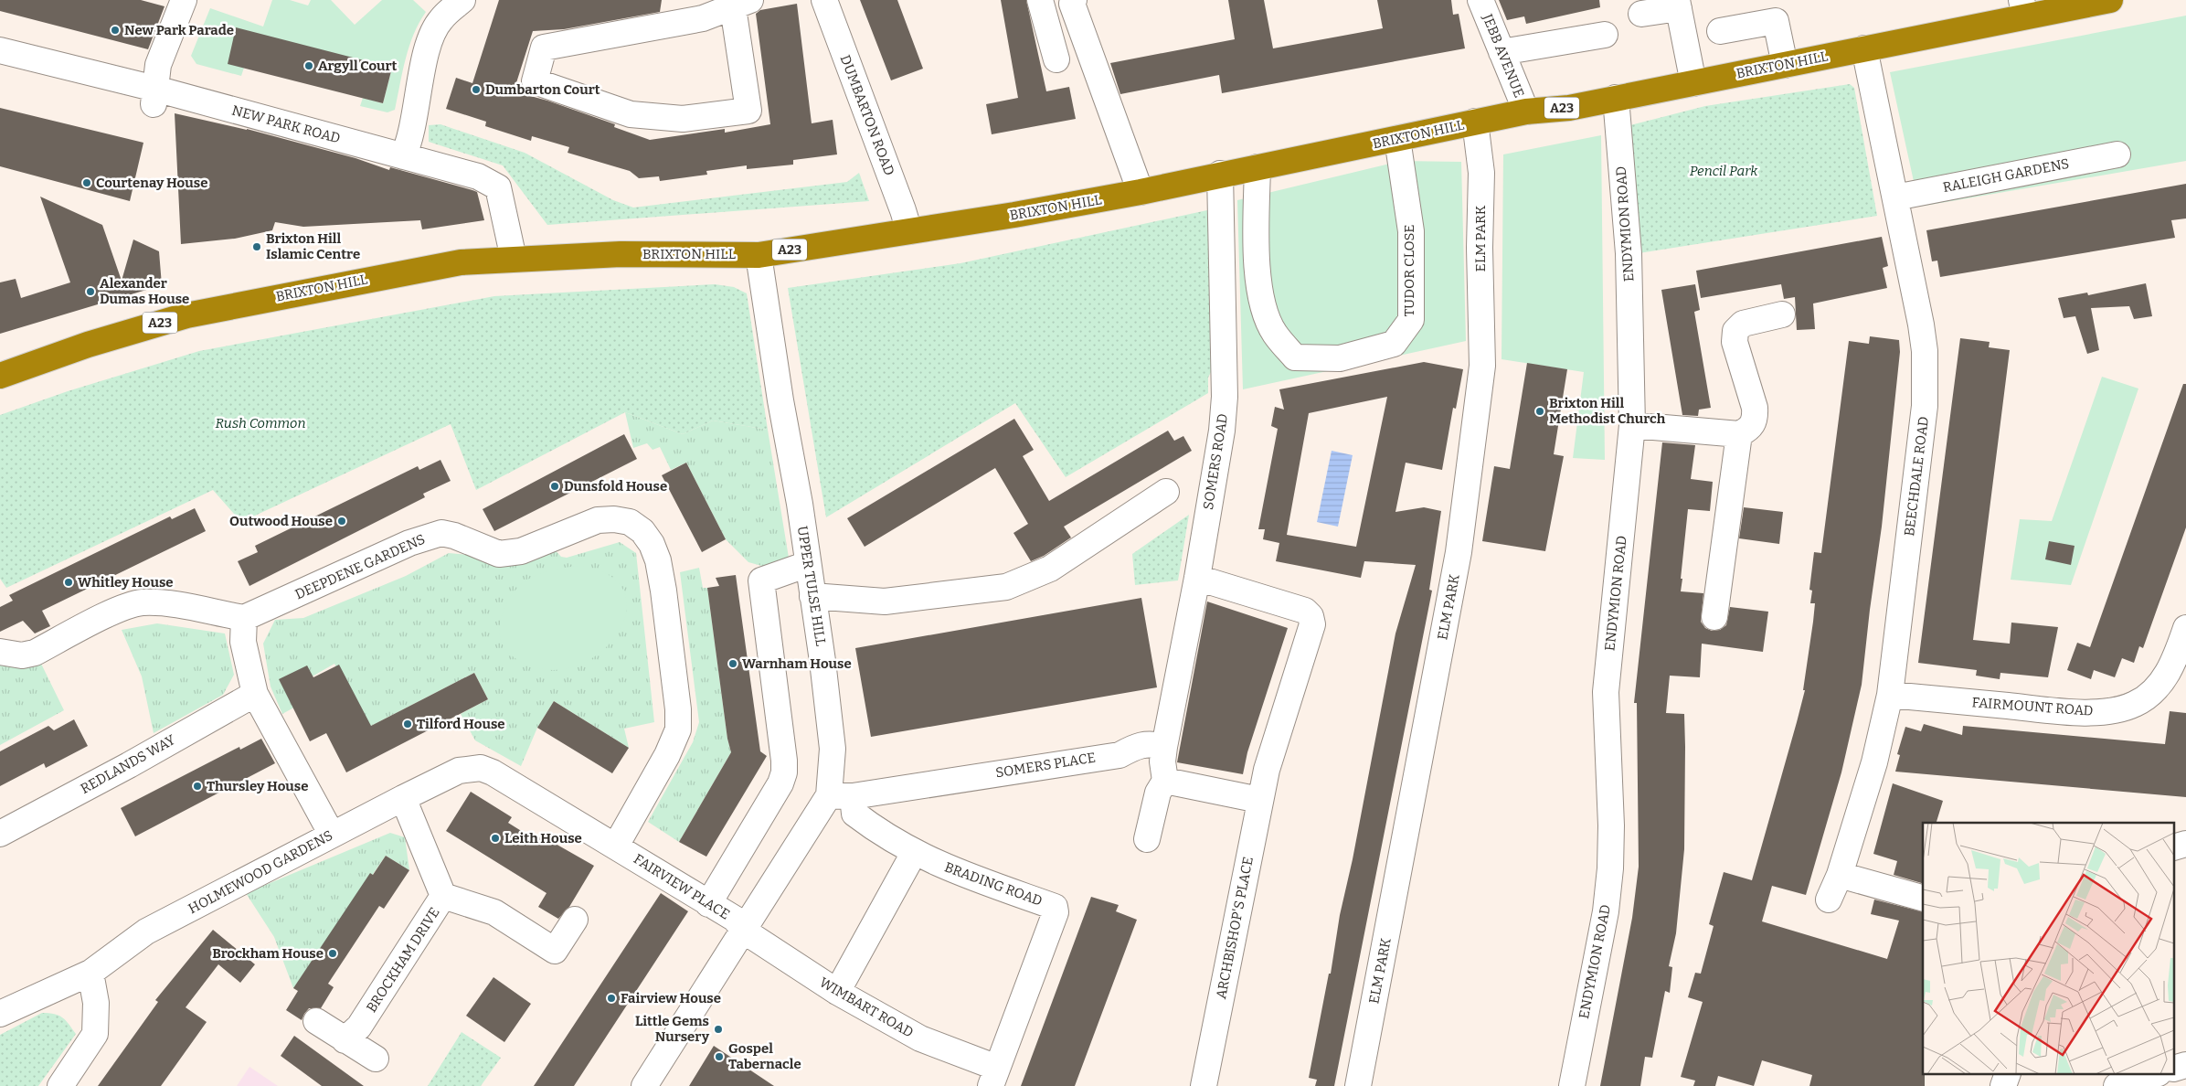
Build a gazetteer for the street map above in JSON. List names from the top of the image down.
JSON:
{
  "streets": {
    "highway": ["BRIXTON HILL", "A23"],
    "street": [
      "JEBB AVENUE",
      "DUMBARTON ROAD",
      "NEW PARK ROAD",
      "RALEIGH GARDENS",
      "ENDYMION ROAD",
      "ELM PARK",
      "TUDOR CLOSE",
      "SOMERS ROAD",
      "BEECHDALE ROAD",
      "DEEPDENE GARDENS",
      "UPPER TULSE HILL",
      "FAIRMOUNT ROAD",
      "REDLANDS WAY",
      "SOMERS PLACE",
      "HOLMEWOOD GARDENS",
      "BRADING ROAD",
      "FAIRVIEW PLACE",
      "ARCHBISHOP'S PLACE",
      "BROCKHAM DRIVE",
      "WIMBART ROAD"
    ]
  },
  "crossings": [
    ["JEBB AVENUE", "BRIXTON HILL"],
    ["BRIXTON HILL", "DUMBARTON ROAD"],
    ["BRIXTON HILL", "NEW PARK ROAD"],
    ["BRIXTON HILL", "ENDYMION ROAD"],
    ["BRIXTON HILL", "ELM PARK"],
    ["BRIXTON HILL", "TUDOR CLOSE"],
    ["BRIXTON HILL", "SOMERS ROAD"],
    ["BRIXTON HILL", "BEECHDALE ROAD"],
    ["BRIXTON HILL", "UPPER TULSE HILL"],
    ["RALEIGH GARDENS", "BEECHDALE ROAD"],
    ["SOMERS ROAD", "SOMERS PLACE"],
    ["SOMERS ROAD", "ARCHBISHOP'S PLACE"],
    ["BEECHDALE ROAD", "FAIRMOUNT ROAD"],
    ["DEEPDENE GARDENS", "FAIRVIEW PLACE"],
    ["UPPER TULSE HILL", "SOMERS PLACE"],
    ["UPPER TULSE HILL", "BRADING ROAD"],
    ["UPPER TULSE HILL", "FAIRVIEW PLACE"],
    ["UPPER TULSE HILL", "WIMBART ROAD"],
    ["SOMERS PLACE", "BRADING ROAD"],
    ["HOLMEWOOD GARDENS", "FAIRVIEW PLACE"],
    ["HOLMEWOOD GARDENS", "BROCKHAM DRIVE"],
    ["BRADING ROAD", "WIMBART ROAD"],
    ["FAIRVIEW PLACE", "WIMBART ROAD"]
  ],
  "parks": ["Pencil Park", "Rush Common"],
  "places": [
    "New Park Parade",
    "Argyll Court",
    "Dumbarton Court",
    "Courtenay House",
    "Brixton Hill Islamic Centre",
    "Alexander Dumas House",
    "Brixton Hill Methodist Church",
    "Dunsfold House",
    "Outwood House",
    "Whitley House",
    "Warnham House",
    "Tilford House",
    "Thursley House",
    "Leith House",
    "Brockham House",
    "Fairview House",
    "Little Gems Nursery",
    "Gospel Tabernacle"
  ]
}
